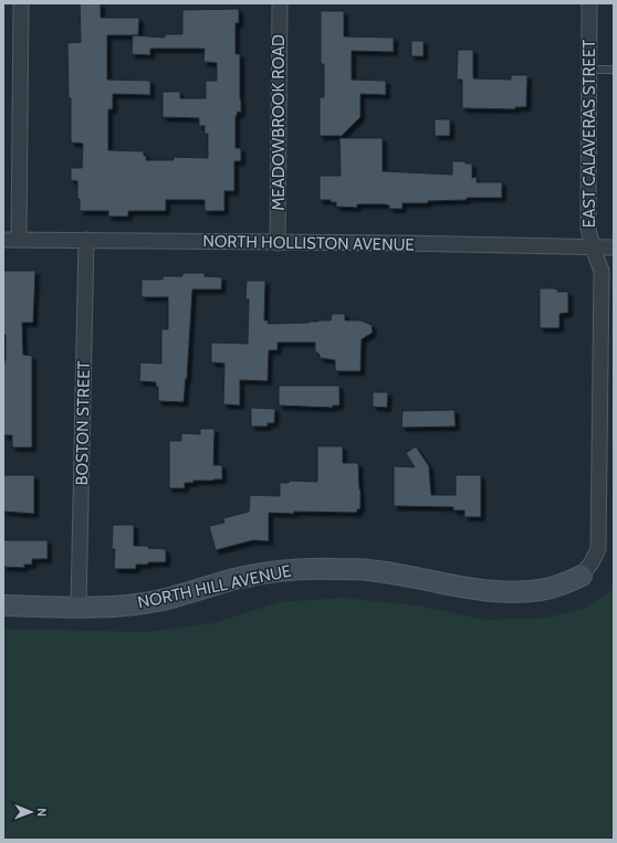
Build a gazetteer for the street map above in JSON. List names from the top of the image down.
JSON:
{
  "streets": {
    "street": [
      "MEADOWBROOK ROAD",
      "EAST CALAVERAS STREET",
      "NORTH HOLLISTON AVENUE",
      "BOSTON STREET",
      "NORTH HILL AVENUE"
    ]
  },
  "crossings": [
    ["MEADOWBROOK ROAD", "NORTH HOLLISTON AVENUE"],
    ["EAST CALAVERAS STREET", "NORTH HOLLISTON AVENUE"],
    ["EAST CALAVERAS STREET", "NORTH HILL AVENUE"],
    ["NORTH HOLLISTON AVENUE", "BOSTON STREET"],
    ["BOSTON STREET", "NORTH HILL AVENUE"]
  ],
  "north": "right"
}
